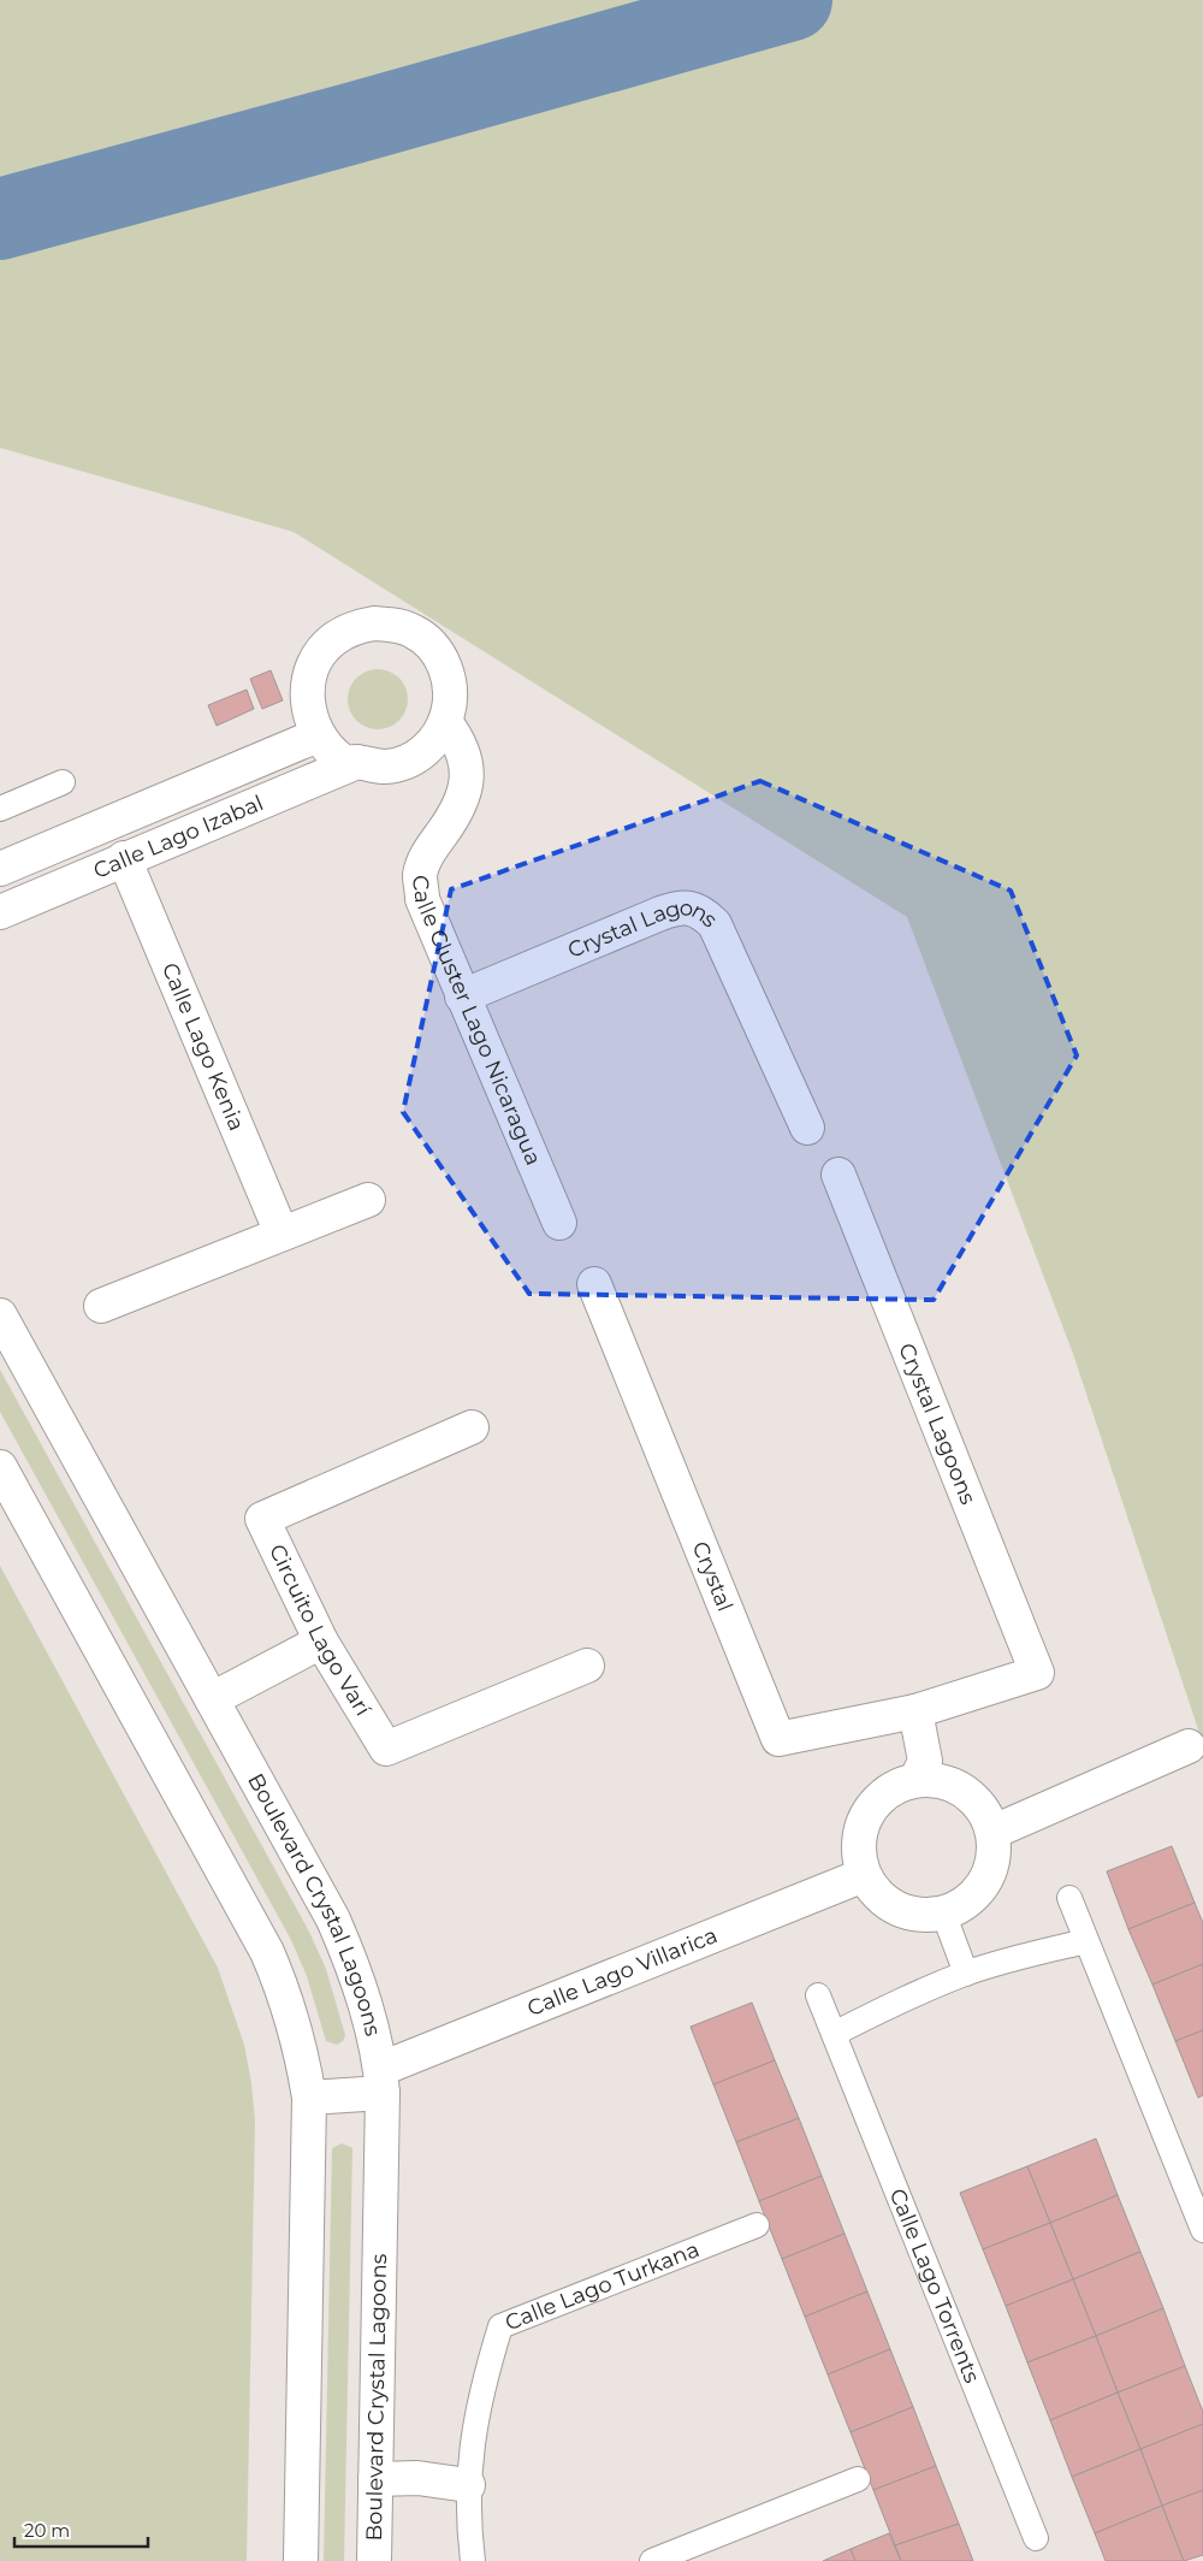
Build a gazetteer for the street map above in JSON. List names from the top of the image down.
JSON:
{
  "streets": {
    "street": [
      "Calle Lago Izabal",
      "Crystal Lagons",
      "Calle Cluster Lago Nicaragua",
      "Calle Lago Kenia",
      "Crystal Lagoons",
      "Crystal",
      "Circuito Lago Varí",
      "Boulevard Crystal Lagoons",
      "Calle Lago Villarica"
    ],
    "lane": ["Calle Lago Torrents", "Calle Lago Turkana"]
  },
  "crossings": [
    ["Calle Lago Izabal", "Calle Cluster Lago Nicaragua"],
    ["Calle Lago Izabal", "Calle Lago Kenia"],
    ["Crystal Lagons", "Calle Cluster Lago Nicaragua"],
    ["Crystal Lagoons", "Crystal"],
    ["Boulevard Crystal Lagoons", "Calle Lago Villarica"]
  ],
  "scale_bar": "20 m"
}
